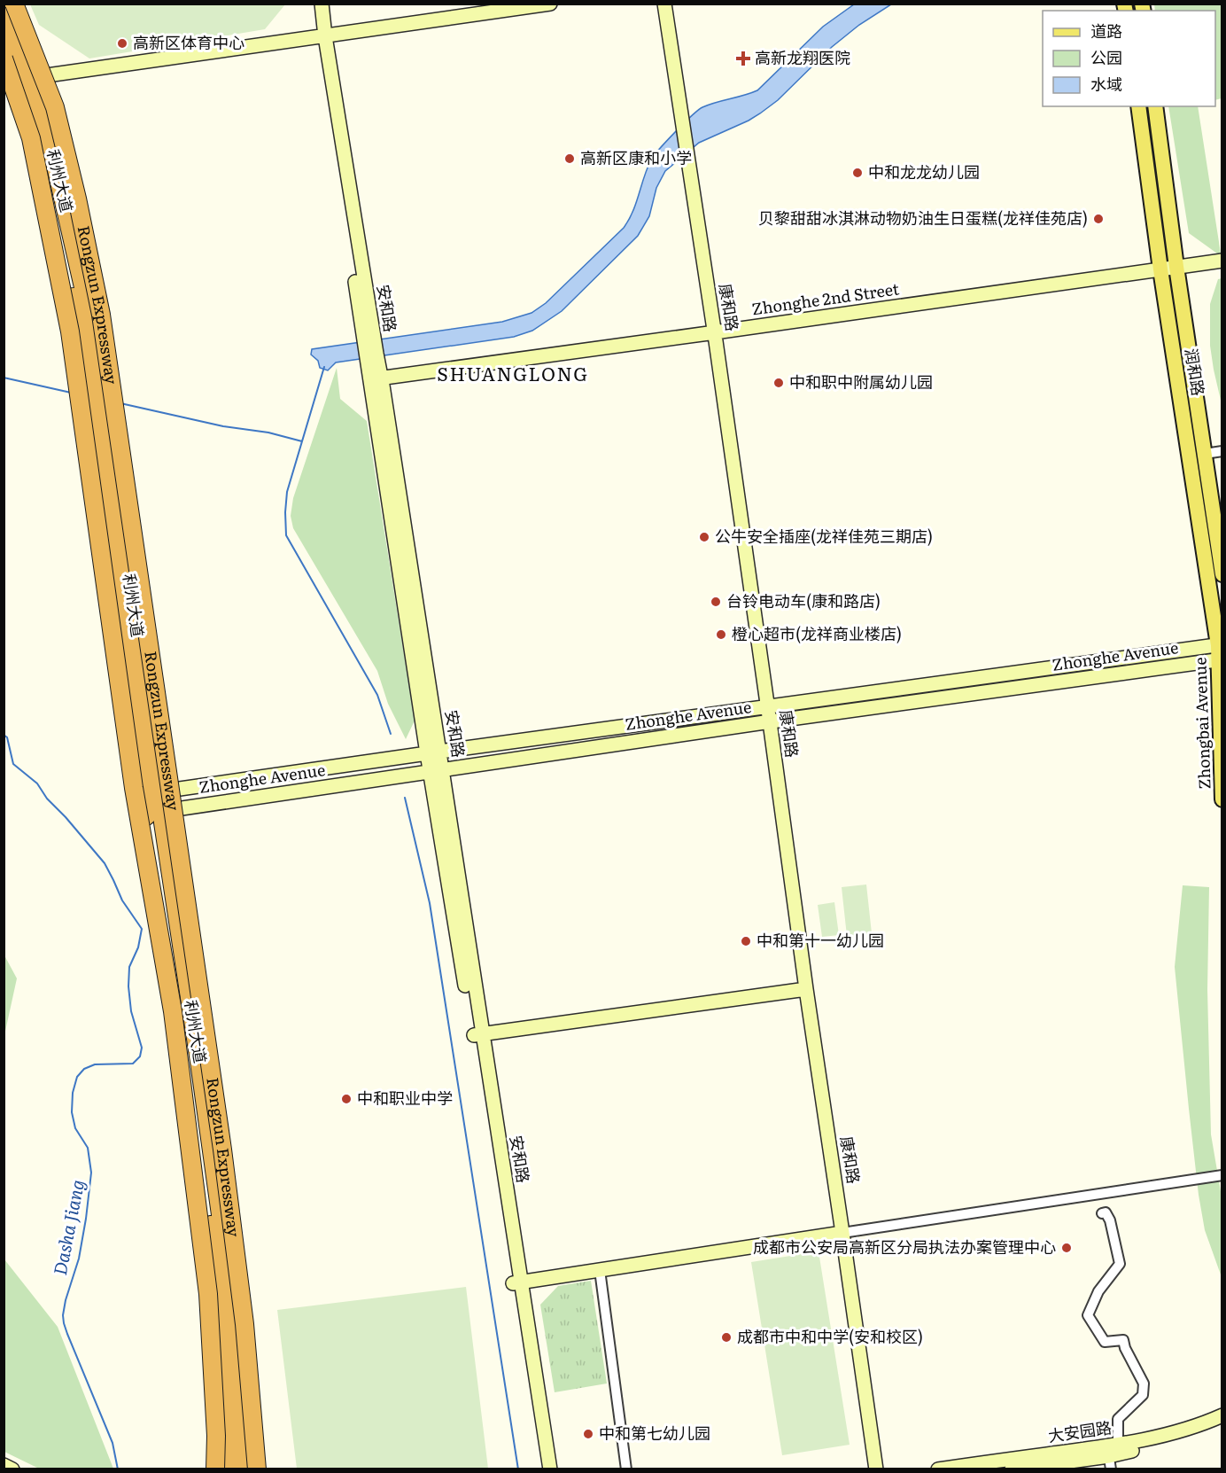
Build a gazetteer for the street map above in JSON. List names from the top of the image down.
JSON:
{
  "streets": {
    "highway": ["利州大道", "Rongzun Expressway"],
    "main road": ["润和路", "Zhongbai Avenue"],
    "street": [
      "Zhonghe 2nd Street",
      "康和路",
      "安和路",
      "Zhonghe Avenue",
      "大安园路"
    ]
  },
  "crossings": [
    ["利州大道", "Zhonghe Avenue"],
    ["Zhonghe 2nd Street", "康和路"],
    ["Zhonghe 2nd Street", "安和路"],
    ["Zhonghe 2nd Street", "润和路"],
    ["康和路", "Zhonghe Avenue"],
    ["安和路", "Zhonghe Avenue"],
    ["润和路", "Zhonghe Avenue"],
    ["润和路", "Zhongbai Avenue"],
    ["Zhonghe Avenue", "Zhongbai Avenue"]
  ],
  "districts": ["SHUANGLONG"],
  "water": ["Dasha Jiang"],
  "places": {
    "other": [
      "高新区体育中心",
      "高新区康和小学",
      "中和龙龙幼儿园",
      "贝黎甜甜冰淇淋动物奶油生日蛋糕(龙祥佳苑店)",
      "中和职中附属幼儿园",
      "公牛安全插座(龙祥佳苑三期店)",
      "台铃电动车(康和路店)",
      "橙心超市(龙祥商业楼店)",
      "中和第十一幼儿园",
      "中和职业中学",
      "成都市公安局高新区分局执法办案管理中心",
      "成都市中和中学(安和校区)",
      "中和第七幼儿园"
    ],
    "health": ["高新龙翔医院"]
  },
  "legend": ["道路", "公园", "水域"]
}
